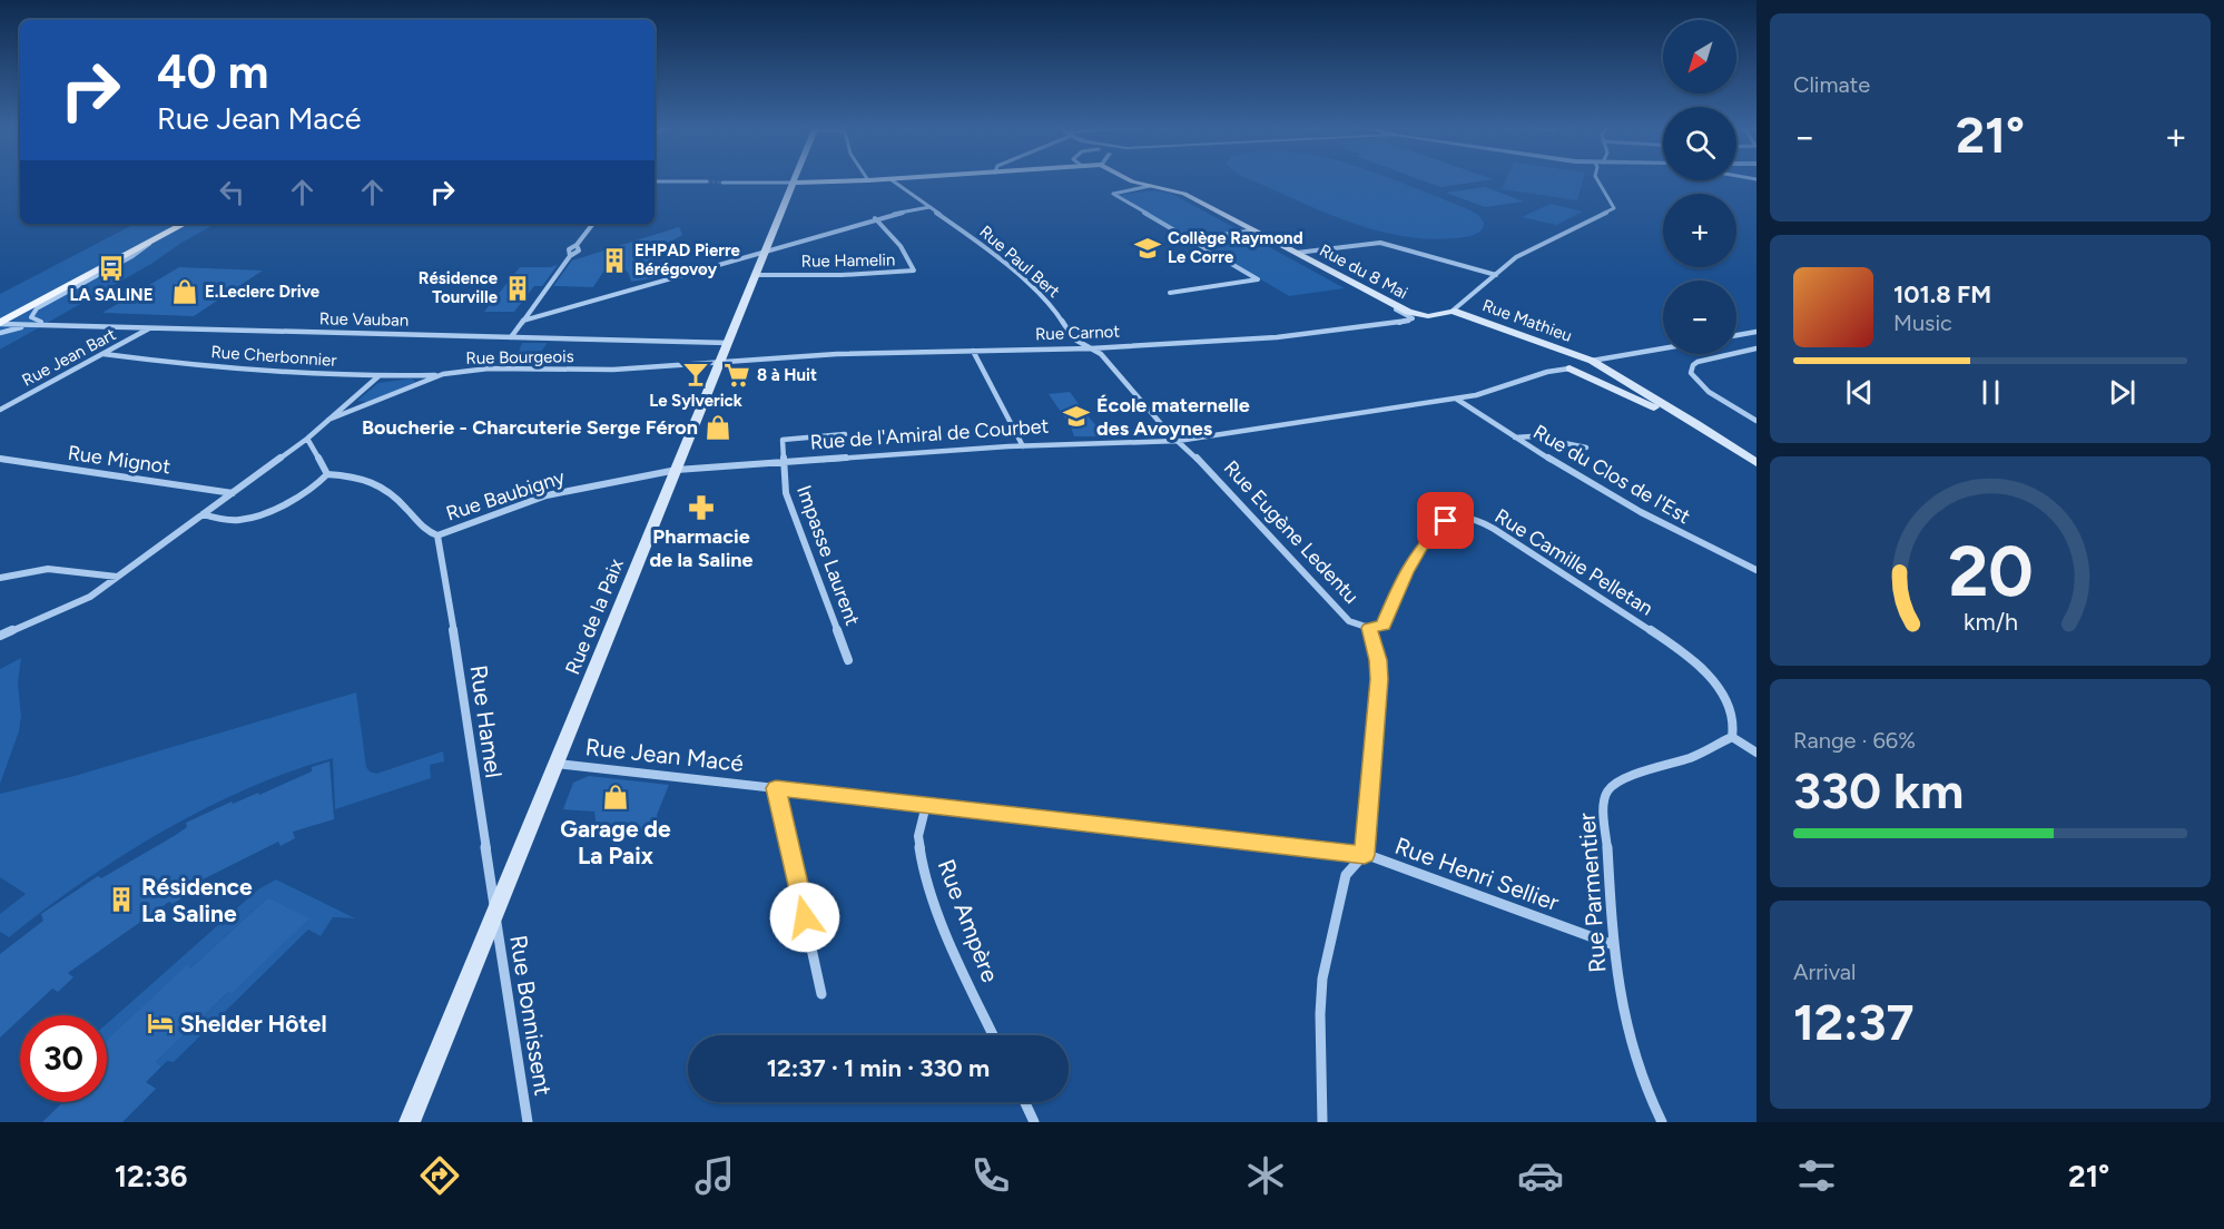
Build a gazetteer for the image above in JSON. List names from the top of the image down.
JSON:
{
  "streets": {
    "main road": [
      "Rue du 8 Mai",
      "Rue Mathieu",
      "Rue de l'Amiral de Courbet",
      "Rue de la Paix"
    ],
    "street": [
      "Rue Hamelin",
      "Rue Paul Bert",
      "Rue Vauban",
      "Rue Carnot",
      "Rue Cherbonnier",
      "Rue Jean Bart",
      "Rue Bourgeois",
      "Rue Mignot",
      "Rue du Clos de l'Est",
      "Rue Baubigny",
      "Rue Eugène Ledentu",
      "Impasse Laurent",
      "Rue Camille Pelletan",
      "Rue Hamel",
      "Rue Jean Macé",
      "Rue Henri Sellier",
      "Rue Parmentier",
      "Rue Ampère",
      "Rue Bonnissent"
    ]
  },
  "crossings": [
    ["Rue Hamelin", "Rue de la Paix"],
    ["Rue Paul Bert", "Rue Carnot"],
    ["Rue Paul Bert", "Rue Eugène Ledentu"],
    ["Rue du 8 Mai", "Rue Mathieu"],
    ["Rue du 8 Mai", "Rue Carnot"],
    ["Rue Vauban", "Rue Jean Bart"],
    ["Rue Vauban", "Rue de la Paix"],
    ["Rue Mathieu", "Rue de l'Amiral de Courbet"],
    ["Rue Carnot", "Rue Bourgeois"],
    ["Rue Carnot", "Rue Eugène Ledentu"],
    ["Rue Carnot", "Rue de la Paix"],
    ["Rue Cherbonnier", "Rue Jean Bart"],
    ["Rue Cherbonnier", "Rue Bourgeois"],
    ["Rue Bourgeois", "Rue Mignot"],
    ["Rue Bourgeois", "Rue de la Paix"],
    ["Rue de l'Amiral de Courbet", "Rue du Clos de l'Est"],
    ["Rue de l'Amiral de Courbet", "Rue Baubigny"],
    ["Rue de l'Amiral de Courbet", "Rue Eugène Ledentu"],
    ["Rue de l'Amiral de Courbet", "Impasse Laurent"],
    ["Rue de l'Amiral de Courbet", "Rue de la Paix"],
    ["Rue Baubigny", "Rue de la Paix"],
    ["Rue Baubigny", "Rue Hamel"],
    ["Rue Eugène Ledentu", "Rue Camille Pelletan"],
    ["Rue Camille Pelletan", "Rue Parmentier"],
    ["Rue de la Paix", "Rue Hamel"],
    ["Rue de la Paix", "Rue Jean Macé"],
    ["Rue de la Paix", "Rue Bonnissent"],
    ["Rue Hamel", "Rue Bonnissent"],
    ["Rue Jean Macé", "Rue Henri Sellier"],
    ["Rue Jean Macé", "Rue Ampère"],
    ["Rue Henri Sellier", "Rue Parmentier"]
  ],
  "places": {
    "school or university": ["Collège Raymond Le Corre", "École maternelle des Avoynes"],
    "building": ["EHPAD Pierre Bérégovoy", "Résidence Tourville", "Résidence La Saline"],
    "bus stop": ["LA SALINE"],
    "shop": ["E.Leclerc Drive", "Boucherie - Charcuterie Serge Féron", "Garage de La Paix"],
    "bar": ["Le Sylverick"],
    "supermarket": ["8 à Huit"],
    "pharmacy": ["Pharmacie de la Saline"],
    "hotel": ["Shelder Hôtel"]
  },
  "north": "bottom left",
  "page": {
    "tile": [
      "Climate",
      ["Range · 66%", "330 km"],
      ["Arrival", "12:37"]
    ],
    "map_buttons": ["+", "−"],
    "turn": ["40 m", "Rue Jean Macé"],
    "heat": ["−", "21°", "+"],
    "song": ["101.8 FM", "Music"],
    "limit": "30",
    "trip": "12:37 · 1 min · 330 m",
    "tabs": ["12:36", "21°"],
    "gauge": ["20", "km/h"]
  }
}
